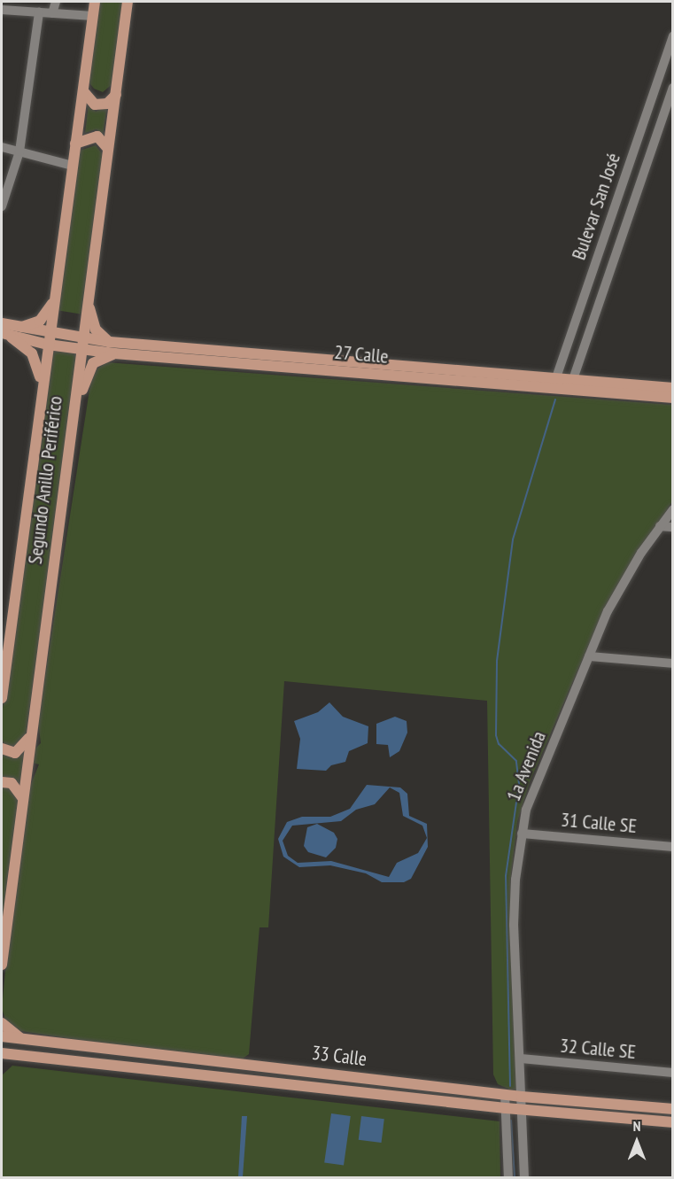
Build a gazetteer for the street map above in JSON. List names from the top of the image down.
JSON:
{
  "streets": {
    "main road": ["27 Calle", "Segundo Anillo Periférico", "33 Calle"],
    "street": [
      "Bulevar San José",
      "1a Avenida",
      "31 Calle SE",
      "32 Calle SE"
    ]
  },
  "crossings": [
    ["Bulevar San José", "27 Calle"],
    ["27 Calle", "Segundo Anillo Periférico"],
    ["1a Avenida", "31 Calle SE"],
    ["1a Avenida", "32 Calle SE"],
    ["1a Avenida", "33 Calle"]
  ],
  "north": "top"
}
